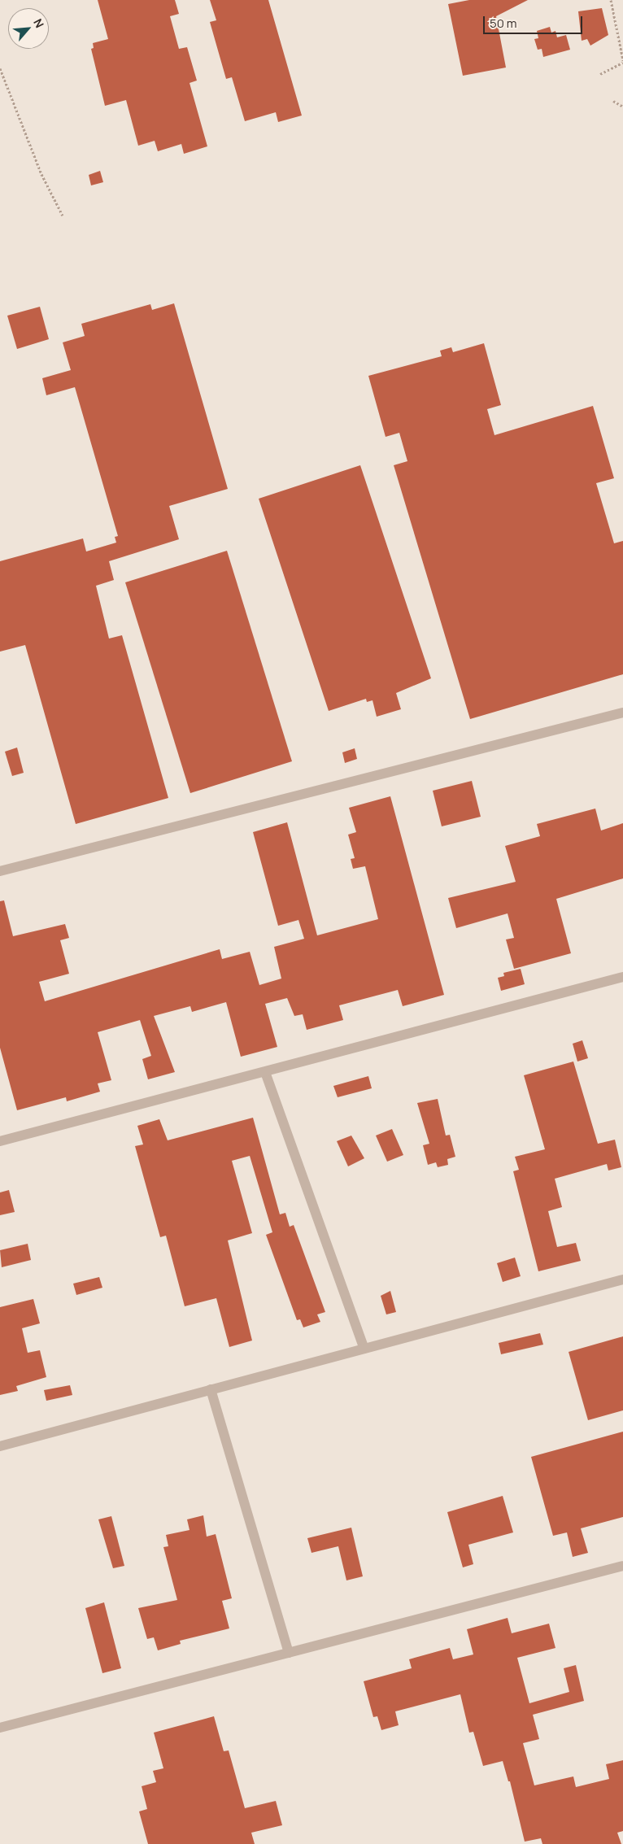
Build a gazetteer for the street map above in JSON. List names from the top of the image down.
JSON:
{
  "scale_bar": "50 m",
  "north": "top right"
}
